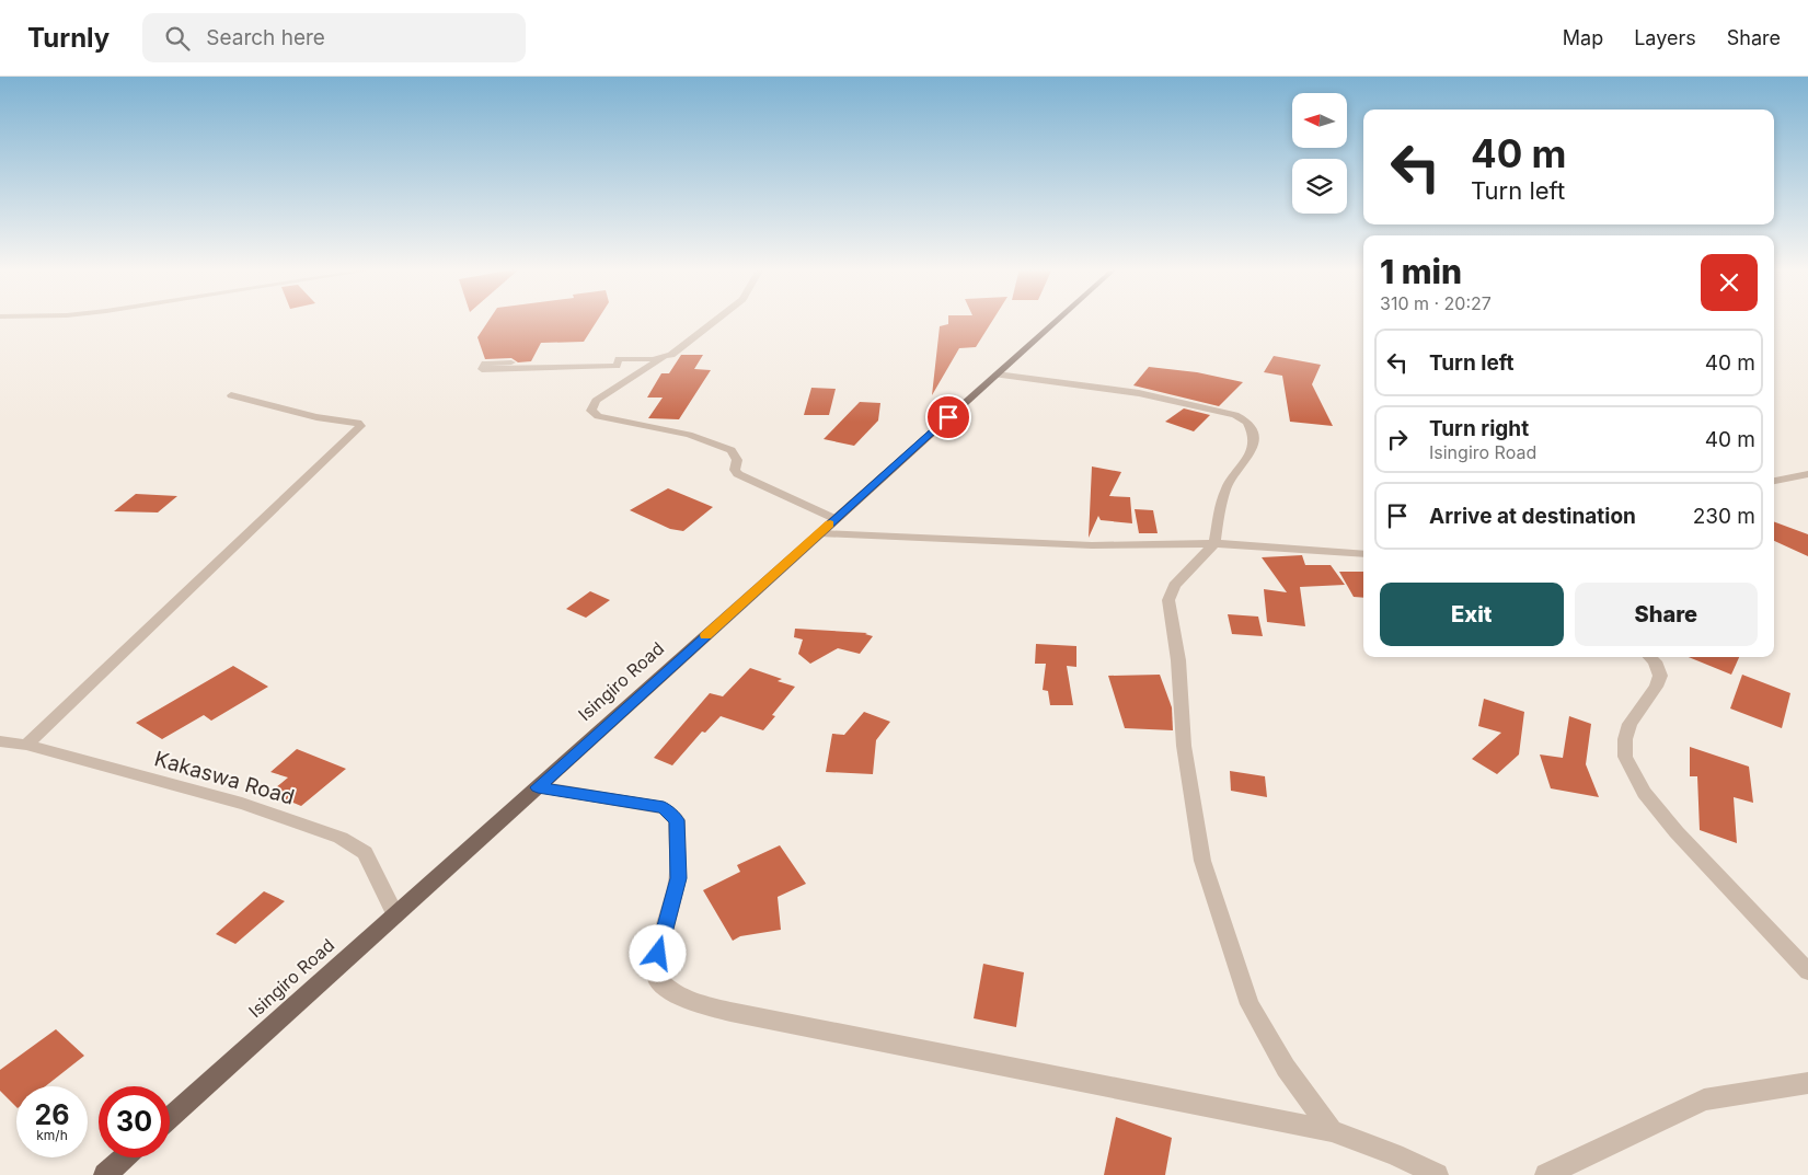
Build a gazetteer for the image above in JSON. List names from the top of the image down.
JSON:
{
  "streets": {
    "main road": ["Isingiro Road"],
    "street": ["Kakaswa Road"]
  },
  "crossings": [
    ["Isingiro Road", "Kakaswa Road"]
  ],
  "north": "left",
  "page": {
    "header": "Turnly",
    "search": "Search here",
    "nav": ["Map", "Layers", "Share"],
    "turn": ["40 m", "Turn left"],
    "heading": ["1 min", "310 m · 20:27"],
    "list": [
      {
        "name": "Turn left",
        "value": "40 m"
      },
      {
        "name": "Turn right",
        "note": "Isingiro Road",
        "value": "40 m"
      },
      {
        "name": "Arrive at destination",
        "value": "230 m"
      }
    ],
    "buttons": ["Exit", "Share"],
    "speed": "26 km/h",
    "limit": "30"
  }
}
